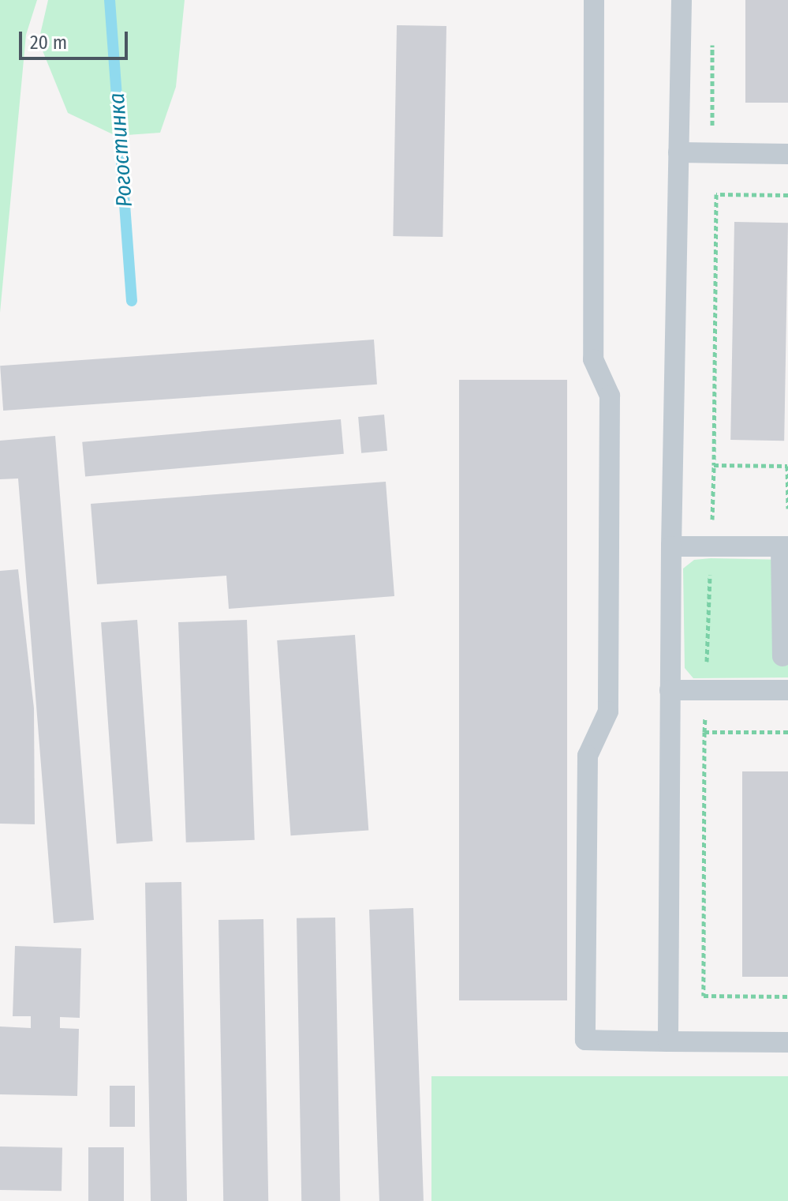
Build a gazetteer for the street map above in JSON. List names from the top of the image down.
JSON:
{
  "water": ["Рогостинка"],
  "scale_bar": "20 m"
}
